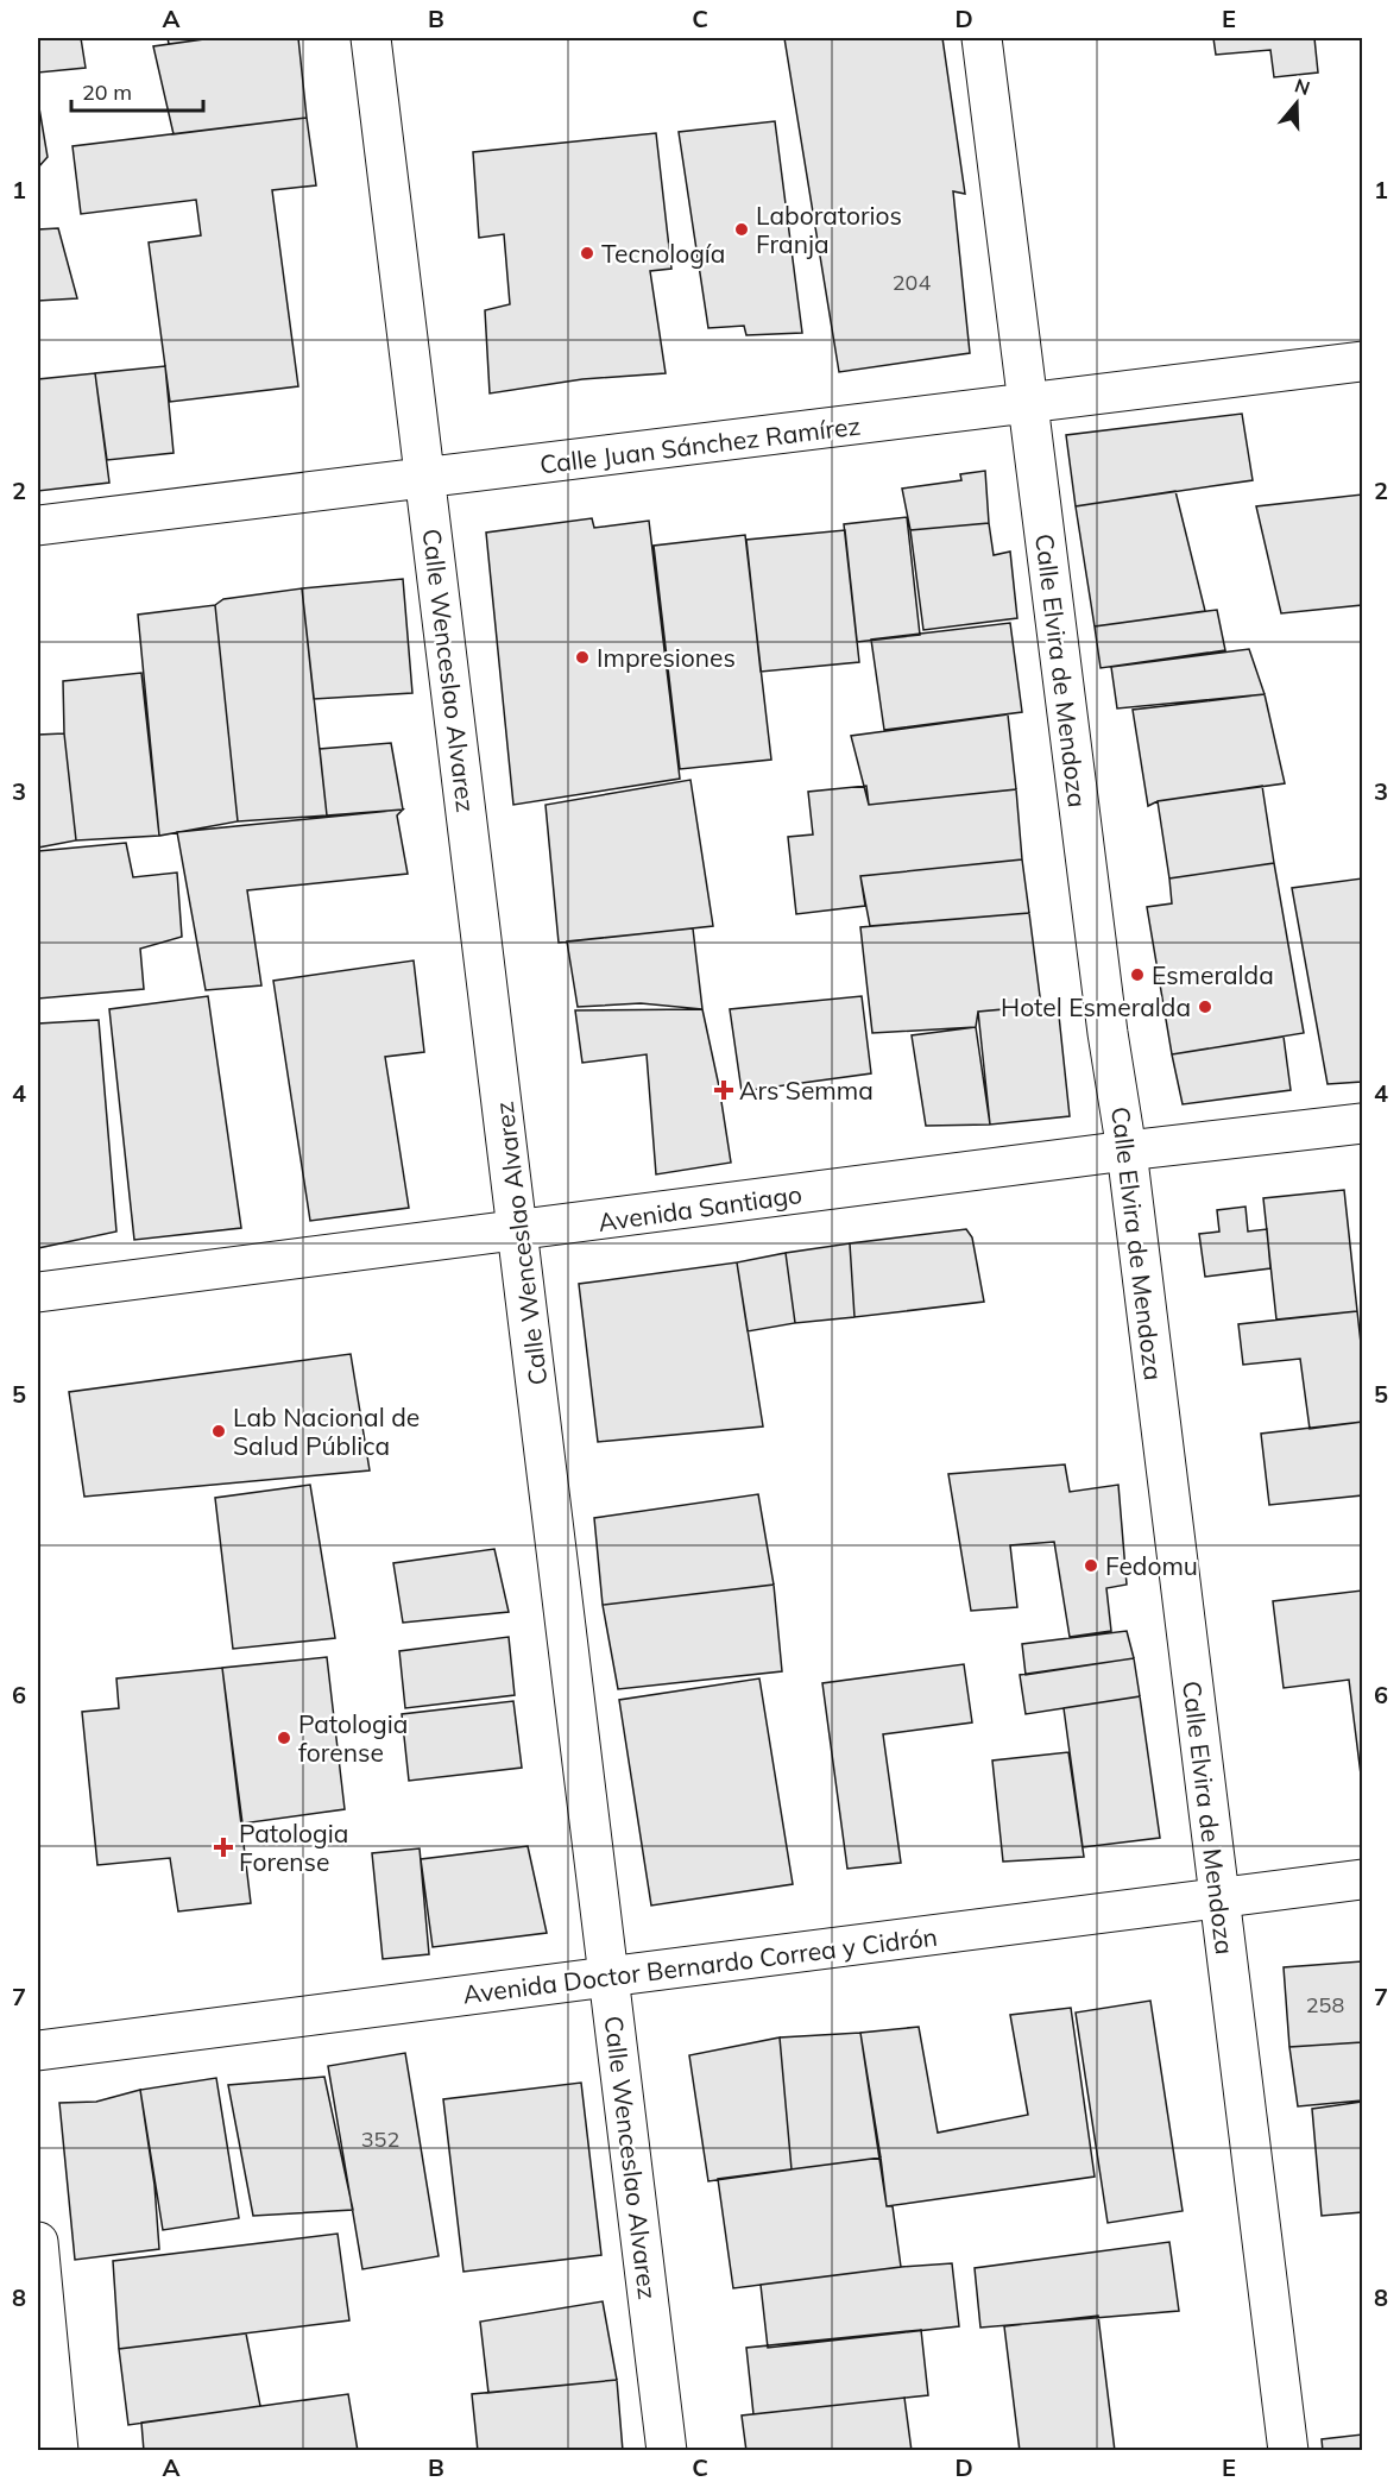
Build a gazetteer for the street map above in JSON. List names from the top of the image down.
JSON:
{
  "streets": {
    "street": [
      "Calle Juan Sánchez Ramírez",
      "Calle Wenceslao Alvarez",
      "Calle Elvira de Mendoza",
      "Avenida Santiago",
      "Avenida Doctor Bernardo Correa y Cidrón"
    ]
  },
  "crossings": [
    ["Calle Juan Sánchez Ramírez", "Calle Wenceslao Alvarez"],
    ["Calle Juan Sánchez Ramírez", "Calle Elvira de Mendoza"],
    ["Calle Wenceslao Alvarez", "Avenida Santiago"],
    ["Calle Wenceslao Alvarez", "Avenida Doctor Bernardo Correa y Cidrón"],
    ["Calle Elvira de Mendoza", "Avenida Santiago"],
    ["Calle Elvira de Mendoza", "Avenida Doctor Bernardo Correa y Cidrón"]
  ],
  "places": {
    "other": [
      "Laboratorios Franja",
      "Tecnología",
      "Impresiones",
      "Esmeralda",
      "Hotel Esmeralda",
      "Lab Nacional de Salud Pública",
      "Fedomu",
      "Patologia forense"
    ],
    "health": ["Ars Semma", "Patologia Forense"]
  },
  "house_numbers": ["204", "258", "352"],
  "scale_bar": "20 m",
  "north": "top",
  "grid": {
    "columns": [
      "A",
      "B",
      "C",
      "D",
      "E"
    ],
    "rows": [
      "1",
      "2",
      "3",
      "4",
      "5",
      "6",
      "7",
      "8"
    ]
  }
}
